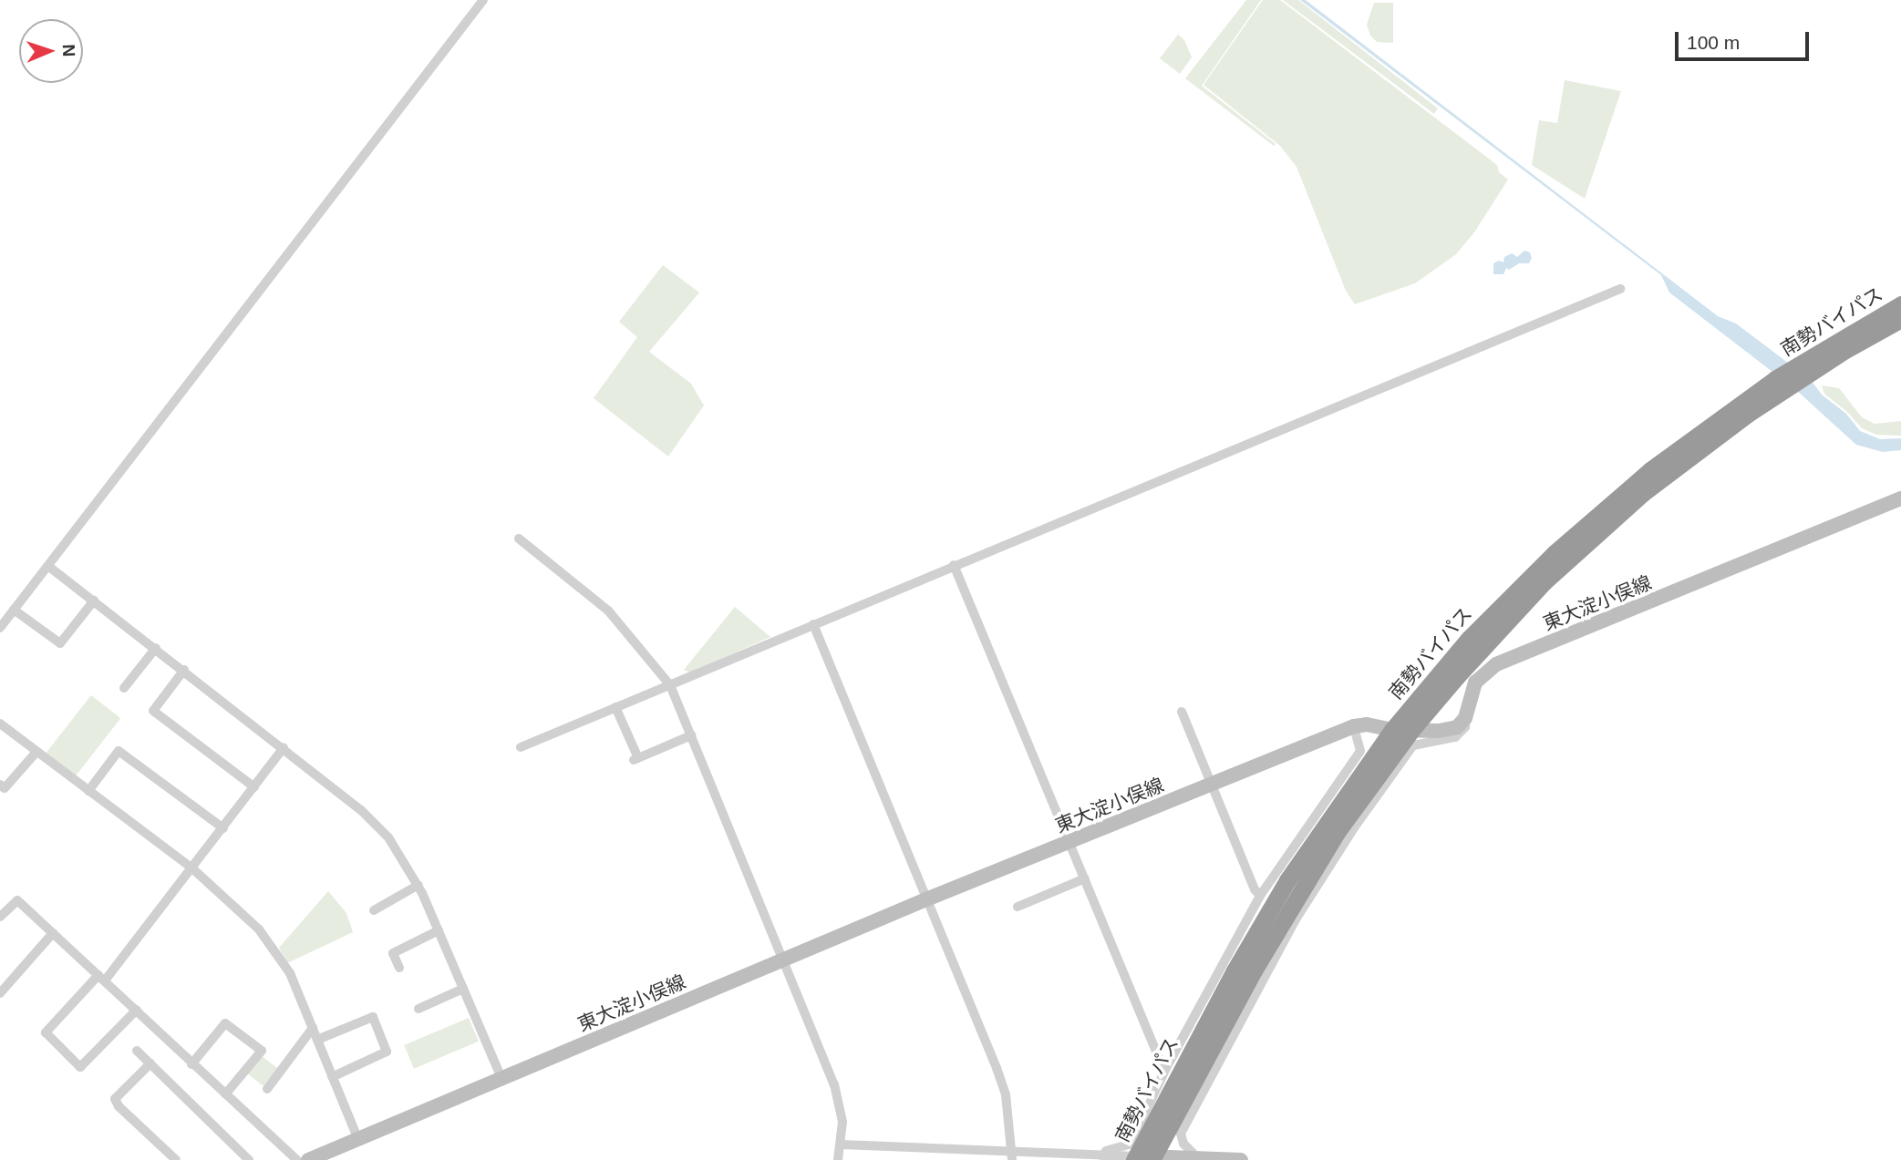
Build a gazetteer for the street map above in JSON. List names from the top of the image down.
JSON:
{
  "streets": {
    "highway": ["南勢バイパス"],
    "main road": ["東大淀小俣線"]
  },
  "crossings": [
    ["南勢バイパス", "東大淀小俣線"]
  ],
  "scale_bar": "100 m",
  "north": "right"
}
